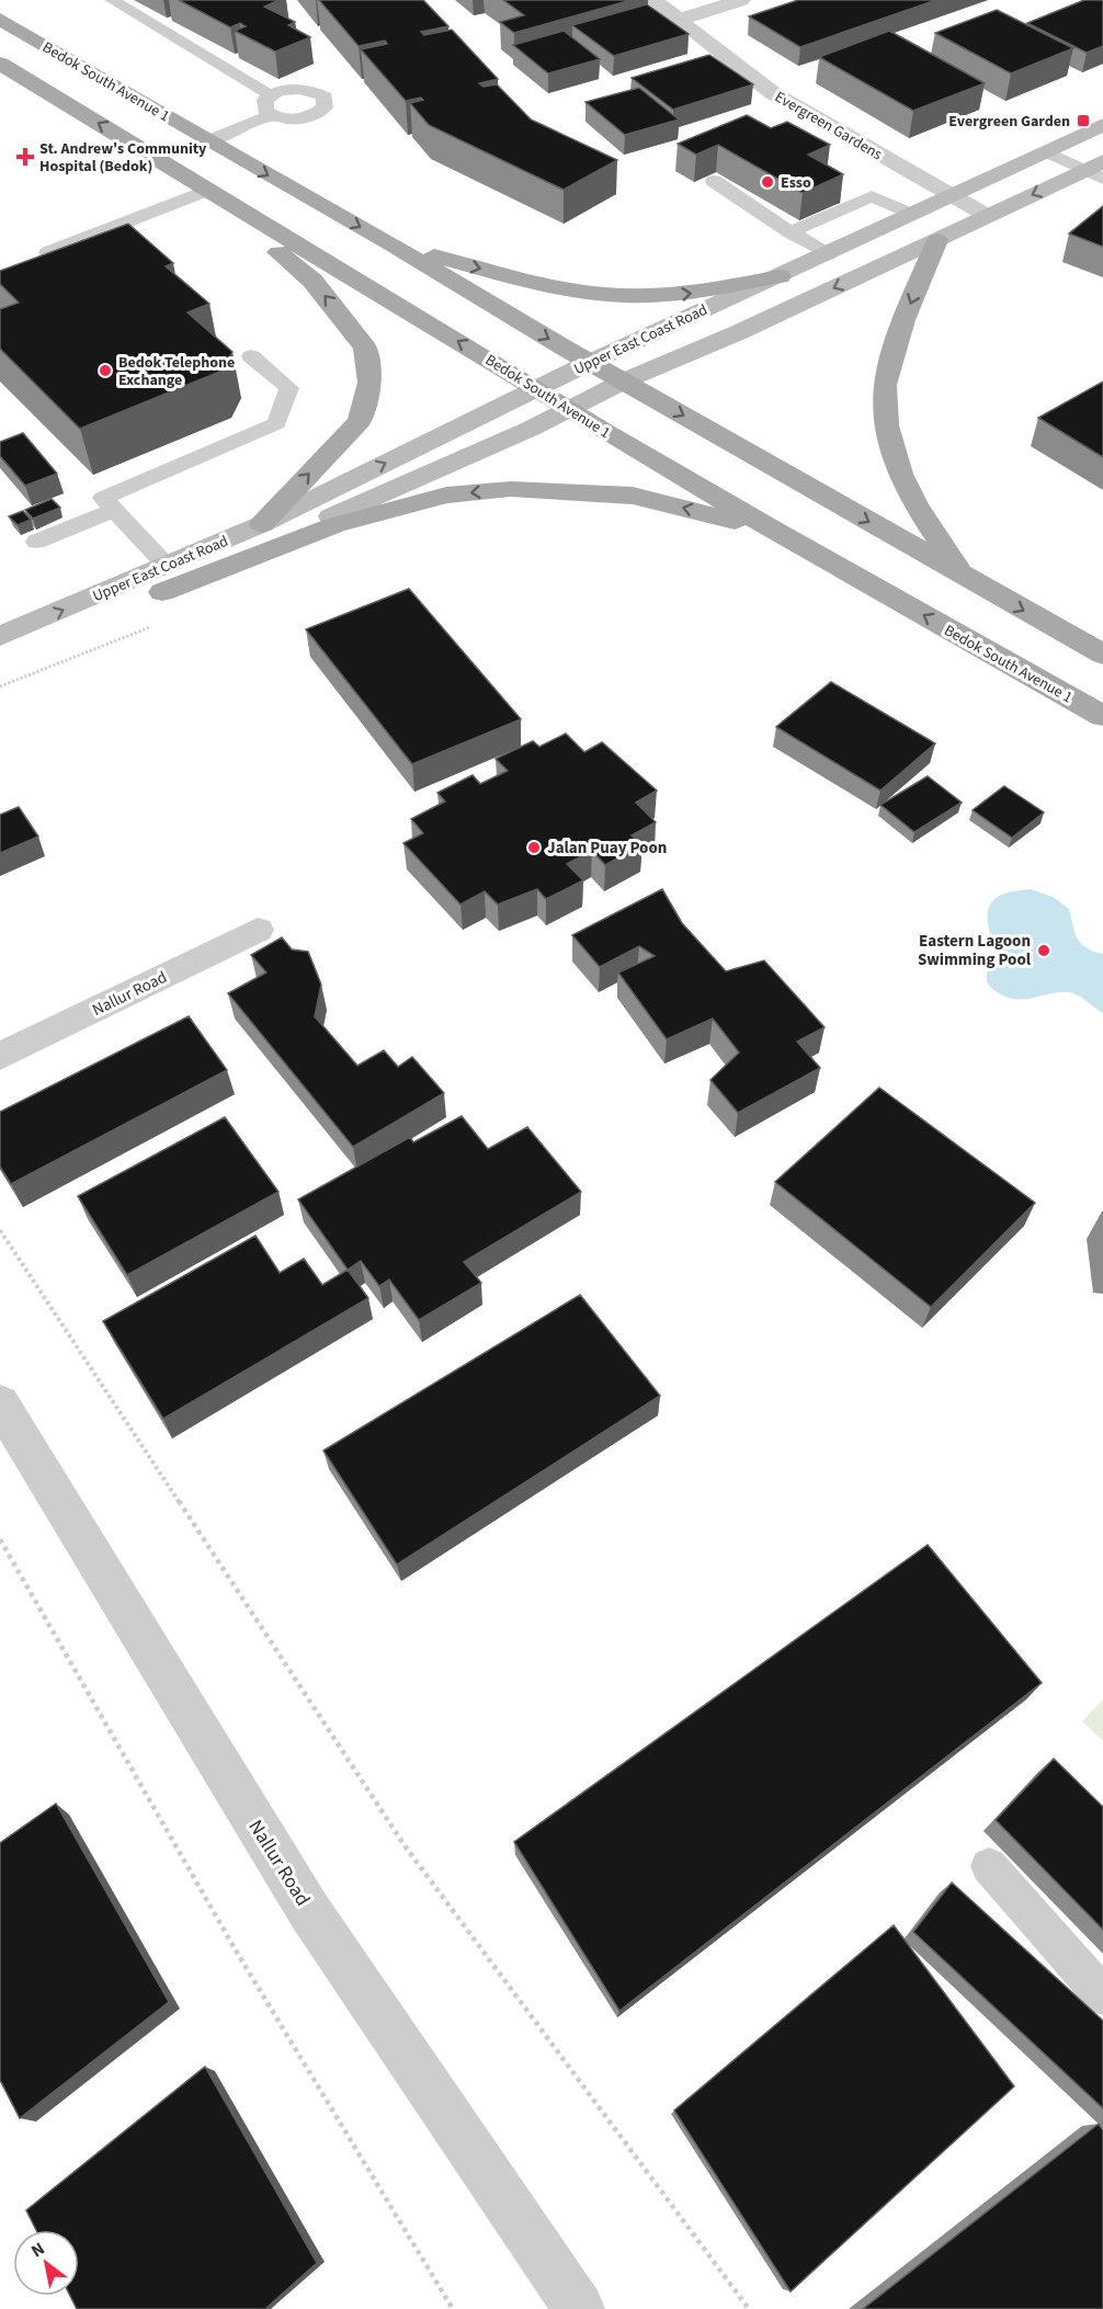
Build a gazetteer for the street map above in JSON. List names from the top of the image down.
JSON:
{
  "streets": {
    "main road": ["Bedok South Avenue 1", "Upper East Coast Road"],
    "street": ["Evergreen Gardens", "Nallur Road"]
  },
  "crossings": [
    ["Bedok South Avenue 1", "Upper East Coast Road"],
    ["Evergreen Gardens", "Upper East Coast Road"]
  ],
  "places": {
    "transit": ["Evergreen Garden"],
    "health": ["St. Andrew's Community Hospital (Bedok)"],
    "other": [
      "Esso",
      "Bedok Telephone Exchange",
      "Jalan Puay Poon",
      "Eastern Lagoon Swimming Pool"
    ]
  },
  "north": "top left"
}
